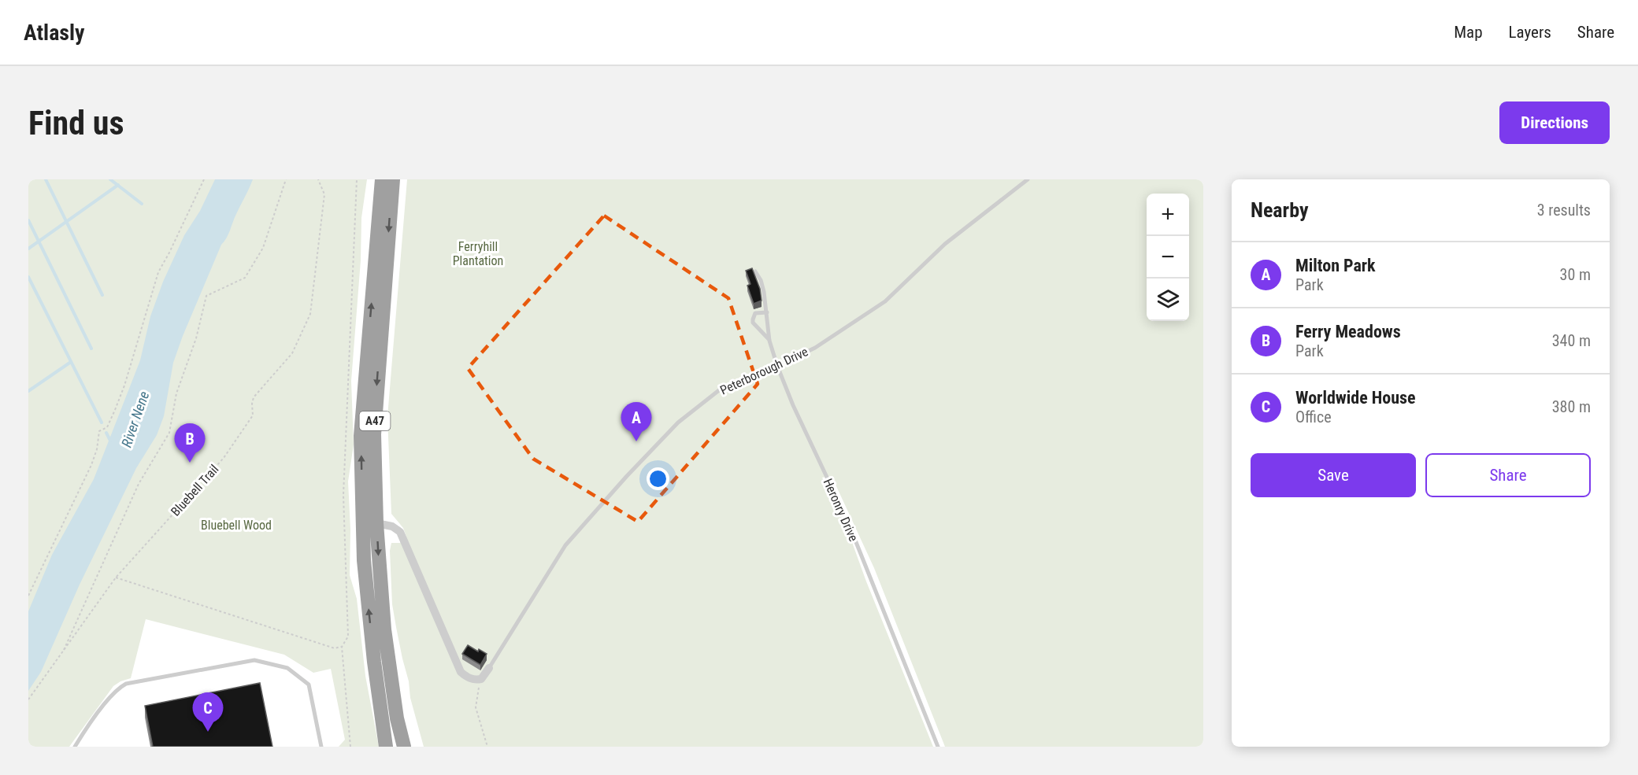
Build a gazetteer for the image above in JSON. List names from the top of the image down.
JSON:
{
  "streets": {
    "highway": ["A47"],
    "lane": ["Peterborough Drive", "Heronry Drive"],
    "path": ["Bluebell Trail"]
  },
  "crossings": [
    ["Peterborough Drive", "Heronry Drive"]
  ],
  "water": ["River Nene"],
  "parks": ["Ferryhill Plantation", "Bluebell Wood"],
  "page": {
    "header": "Atlasly",
    "nav": ["Map", "Layers", "Share"],
    "buttons": [
      "Directions",
      ["Save", "Share"]
    ],
    "title": "Find us",
    "heading": ["Nearby", "3 results"],
    "map_buttons": ["+", "−"],
    "list": [
      {
        "mark": "A",
        "name": "Milton Park",
        "note": "Park",
        "value": "30 m"
      },
      {
        "mark": "B",
        "name": "Ferry Meadows",
        "note": "Park",
        "value": "340 m"
      },
      {
        "mark": "C",
        "name": "Worldwide House",
        "note": "Office",
        "value": "380 m"
      }
    ],
    "pins": ["A", "B", "C"]
  }
}
